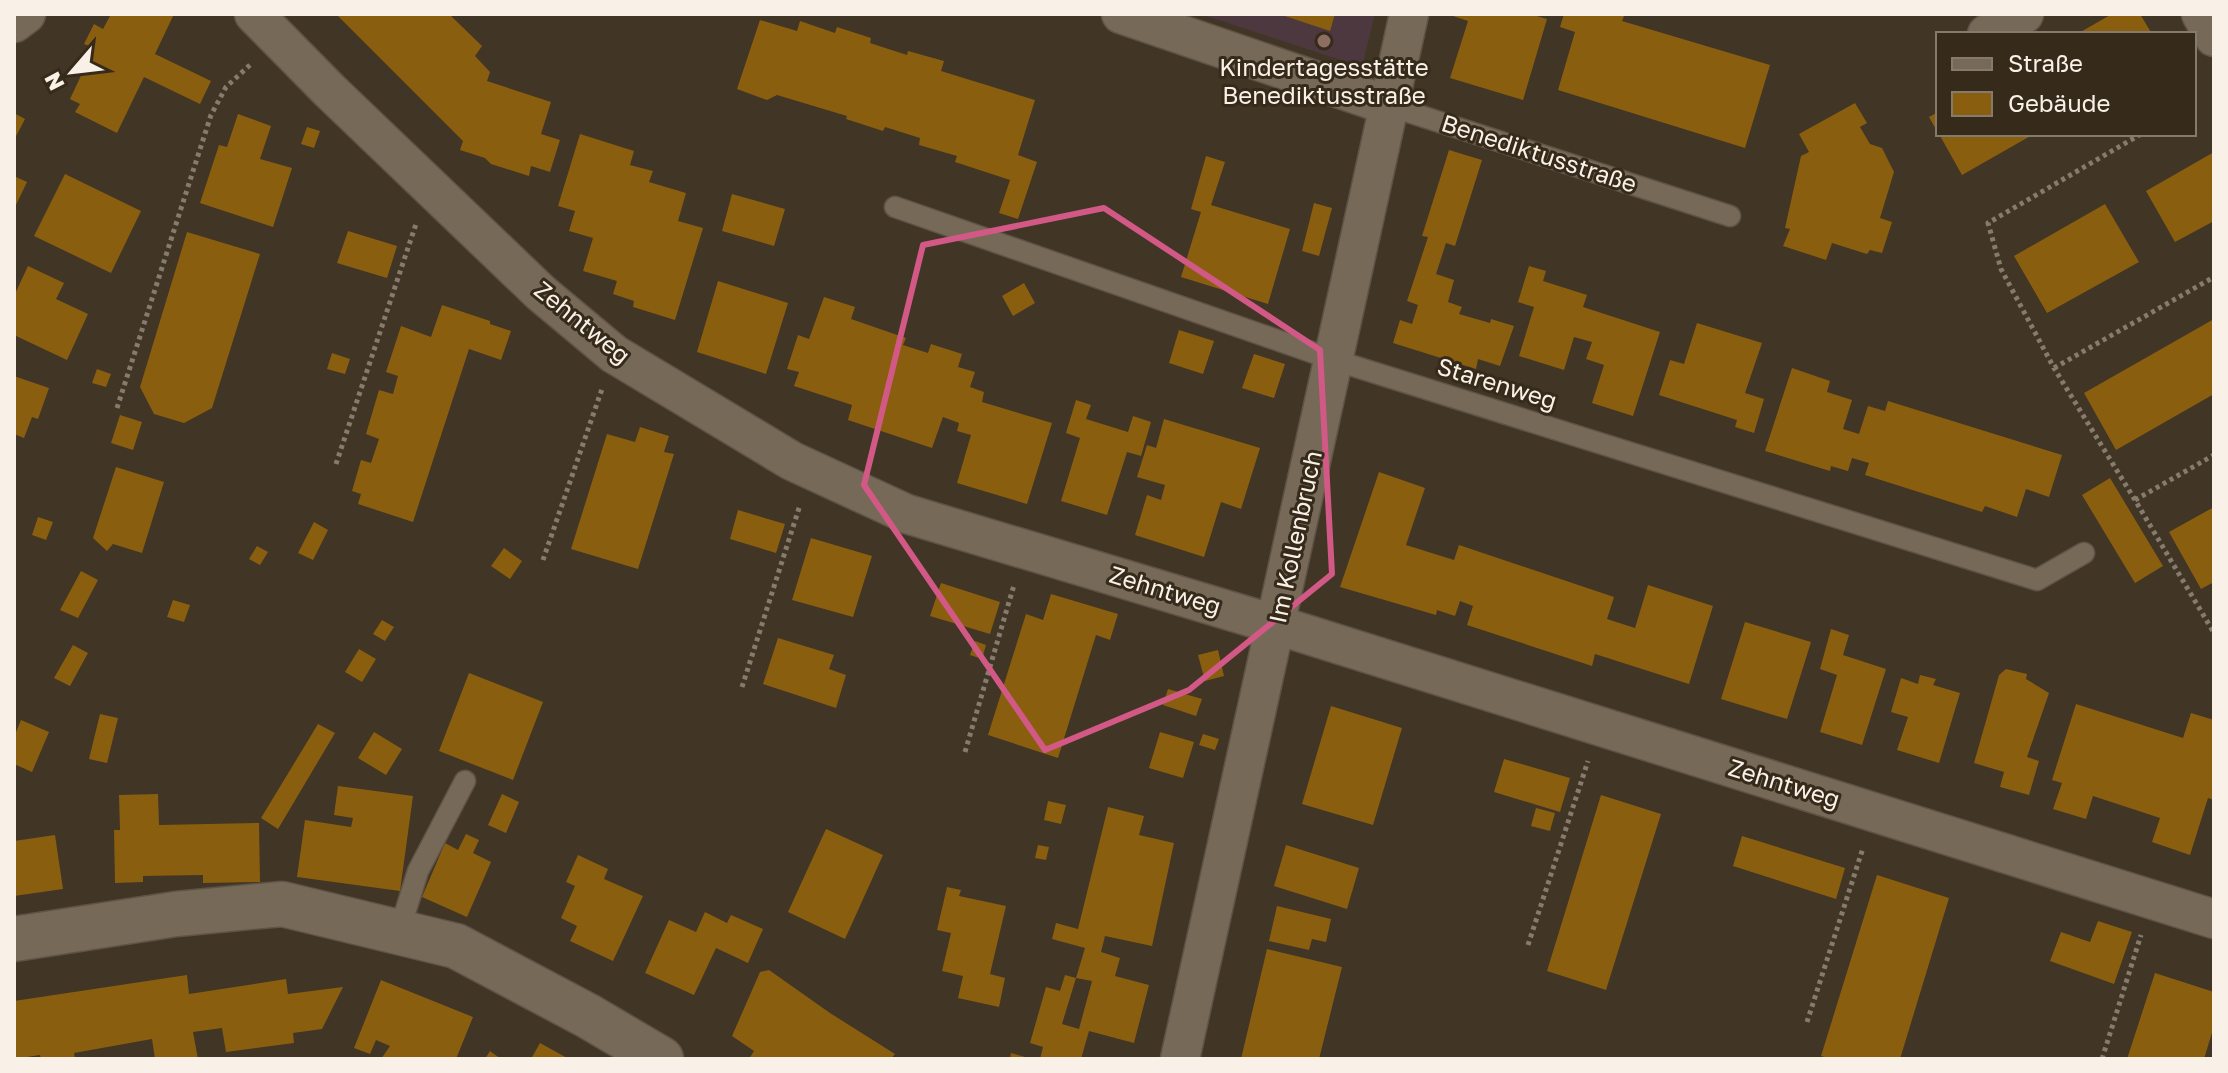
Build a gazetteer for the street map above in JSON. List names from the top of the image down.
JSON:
{
  "streets": {
    "street": ["Benediktusstraße", "Zehntweg", "Im Kollenbruch"],
    "lane": ["Starenweg"]
  },
  "crossings": [
    ["Benediktusstraße", "Im Kollenbruch"],
    ["Zehntweg", "Im Kollenbruch"],
    ["Starenweg", "Im Kollenbruch"]
  ],
  "places": ["Kindertagesstätte Benediktusstraße"],
  "legend": ["Straße", "Gebäude"],
  "north": "bottom left"
}
